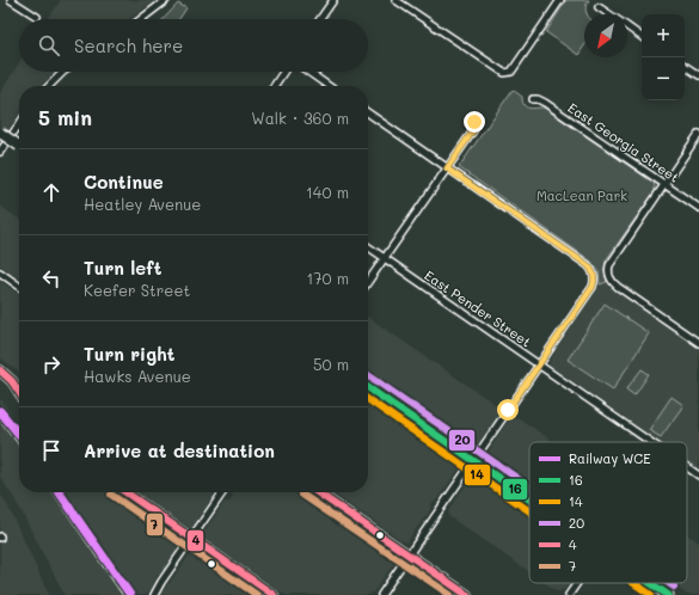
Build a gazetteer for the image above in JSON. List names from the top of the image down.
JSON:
{
  "streets": {
    "street": ["East Georgia Street", "East Pender Street"]
  },
  "parks": ["MacLean Park"],
  "lines": [
    "transit line 4",
    "transit line 20",
    "transit line 16",
    "transit line 14",
    "rail line WCE",
    "transit line 7"
  ],
  "legend": [
    "Railway WCE",
    "16",
    "14",
    "20",
    "4",
    "7"
  ],
  "north": "bottom left",
  "page": {
    "map_buttons": ["+", "−"],
    "search": "Search here",
    "heading": ["5 min", "Walk · 360 m"],
    "list": [
      ["Continue", "Heatley Avenue", "140 m"],
      ["Turn left", "Keefer Street", "170 m"],
      ["Turn right", "Hawks Avenue", "50 m"],
      "Arrive at destination"
    ]
  }
}
